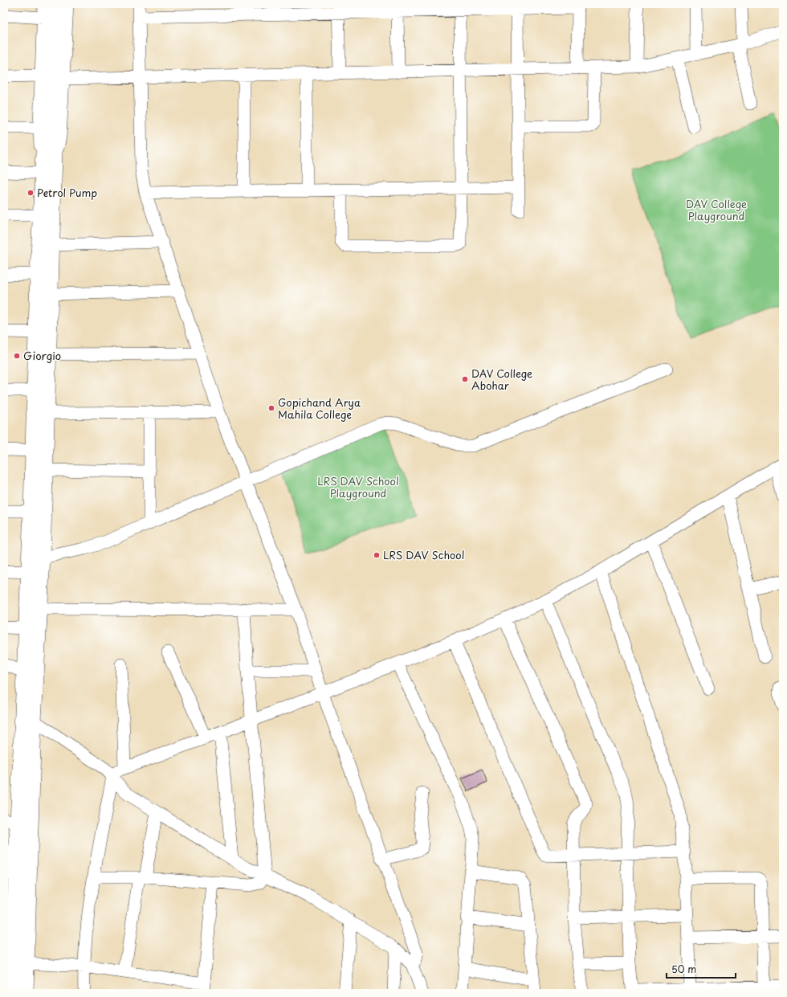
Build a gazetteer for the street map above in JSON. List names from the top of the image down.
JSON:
{
  "parks": ["DAV College Playground", "LRS DAV School Playground"],
  "places": [
    "Petrol Pump",
    "Giorgio",
    "DAV College Abohar",
    "Gopichand Arya Mahila College",
    "LRS DAV School"
  ],
  "scale_bar": "50 m"
}
